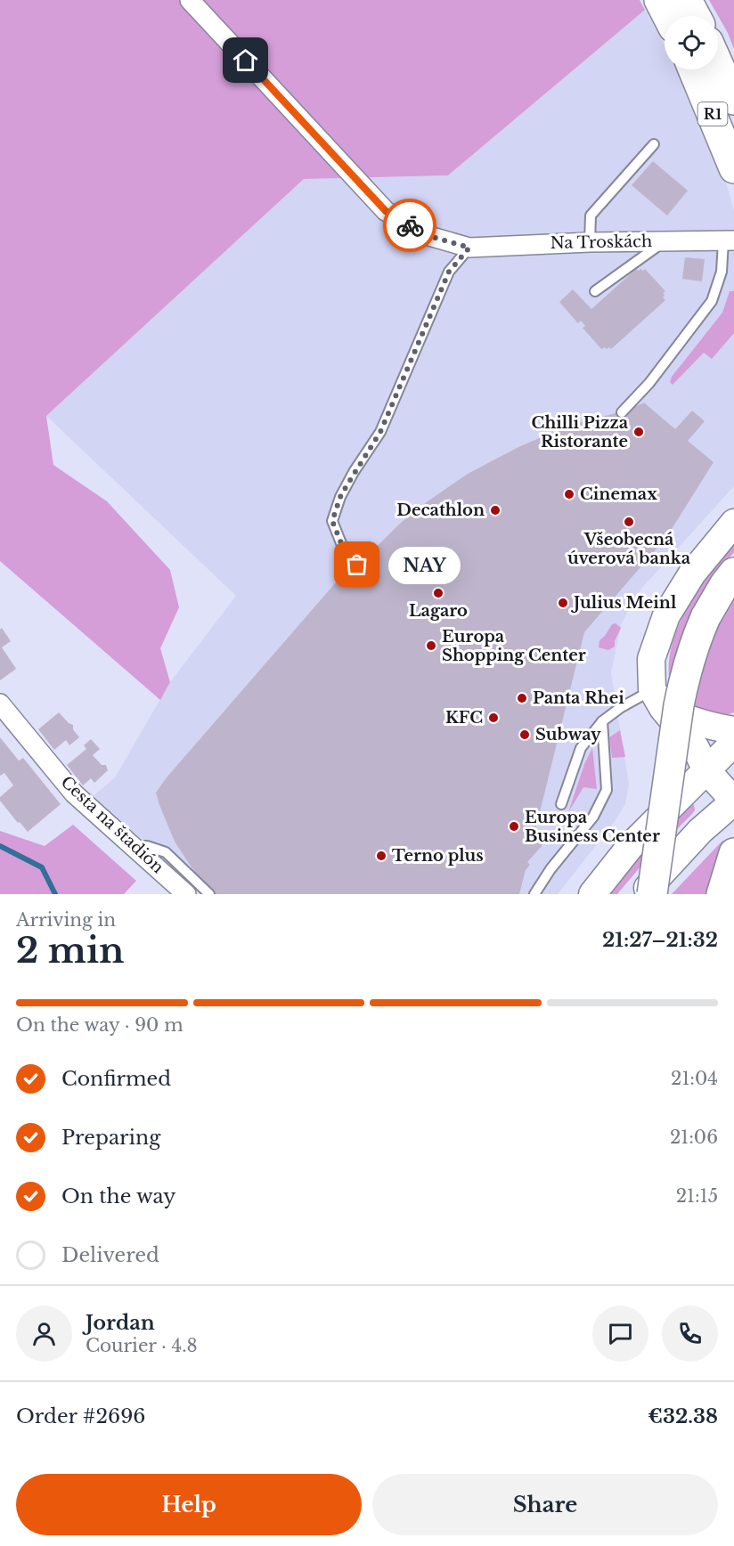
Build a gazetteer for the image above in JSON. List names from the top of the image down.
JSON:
{
  "streets": {
    "highway": ["R1"],
    "street": ["Na Troskách", "Cesta na štadión"]
  },
  "places": [
    "Chilli Pizza Ristorante",
    "Cinemax",
    "Decathlon",
    "Všeobecná úverová banka",
    "NAY",
    "Lagaro",
    "Julius Meinl",
    "Europa Shopping Center",
    "Panta Rhei",
    "KFC",
    "Subway",
    "Europa Business Center",
    "Terno plus"
  ],
  "page": {
    "bubble": "NAY",
    "heading": ["2 min", "Arriving in", "21:27–21:32"],
    "panel": [
      "Jordan",
      "Courier · 4.8",
      "Order #2696",
      "€32.38"
    ],
    "bar": "On the way · 90 m",
    "list": [
      ["Confirmed", "21:04"],
      ["Preparing", "21:06"],
      ["On the way", "21:15"],
      "Delivered"
    ],
    "buttons": ["Help", "Share"]
  }
}
